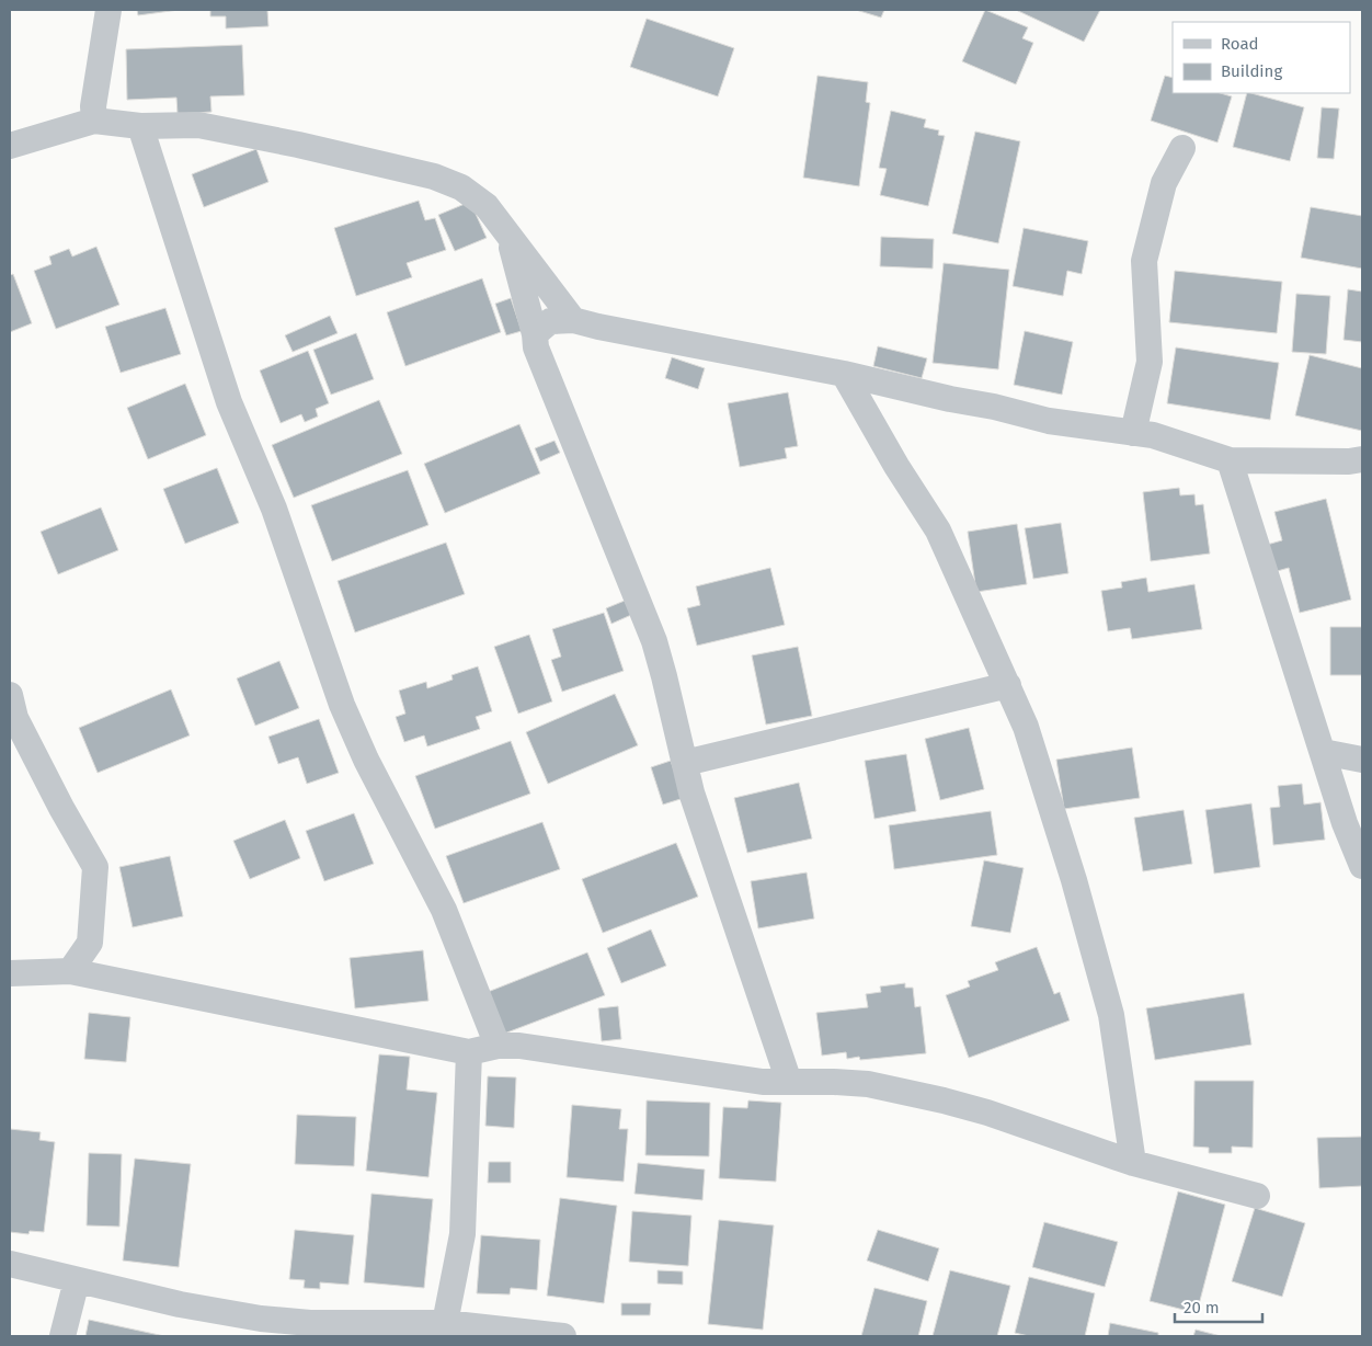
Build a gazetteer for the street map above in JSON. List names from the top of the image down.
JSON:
{
  "legend": ["Road", "Building"],
  "scale_bar": "20 m"
}
